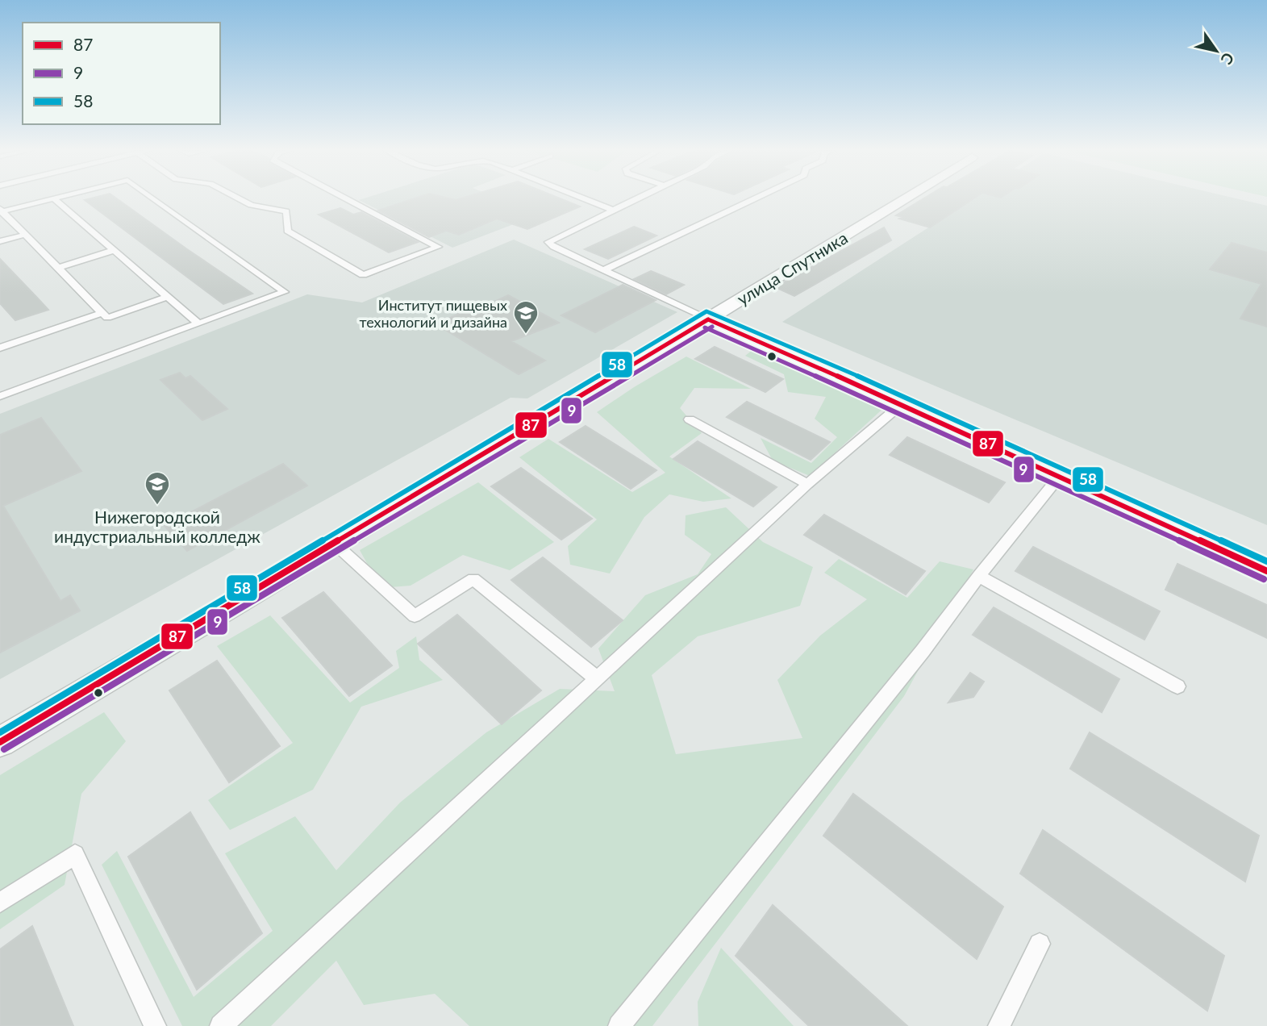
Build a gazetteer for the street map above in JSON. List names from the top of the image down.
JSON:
{
  "streets": {
    "street": ["улица Спутника"]
  },
  "places": {
    "school or university": ["Институт пищевых технологий и дизайна", "Нижегородской индустриальный колледж"]
  },
  "lines": ["transit line 58", "transit line 87", "transit line 9"],
  "legend": ["87", "9", "58"],
  "north": "bottom right"
}
